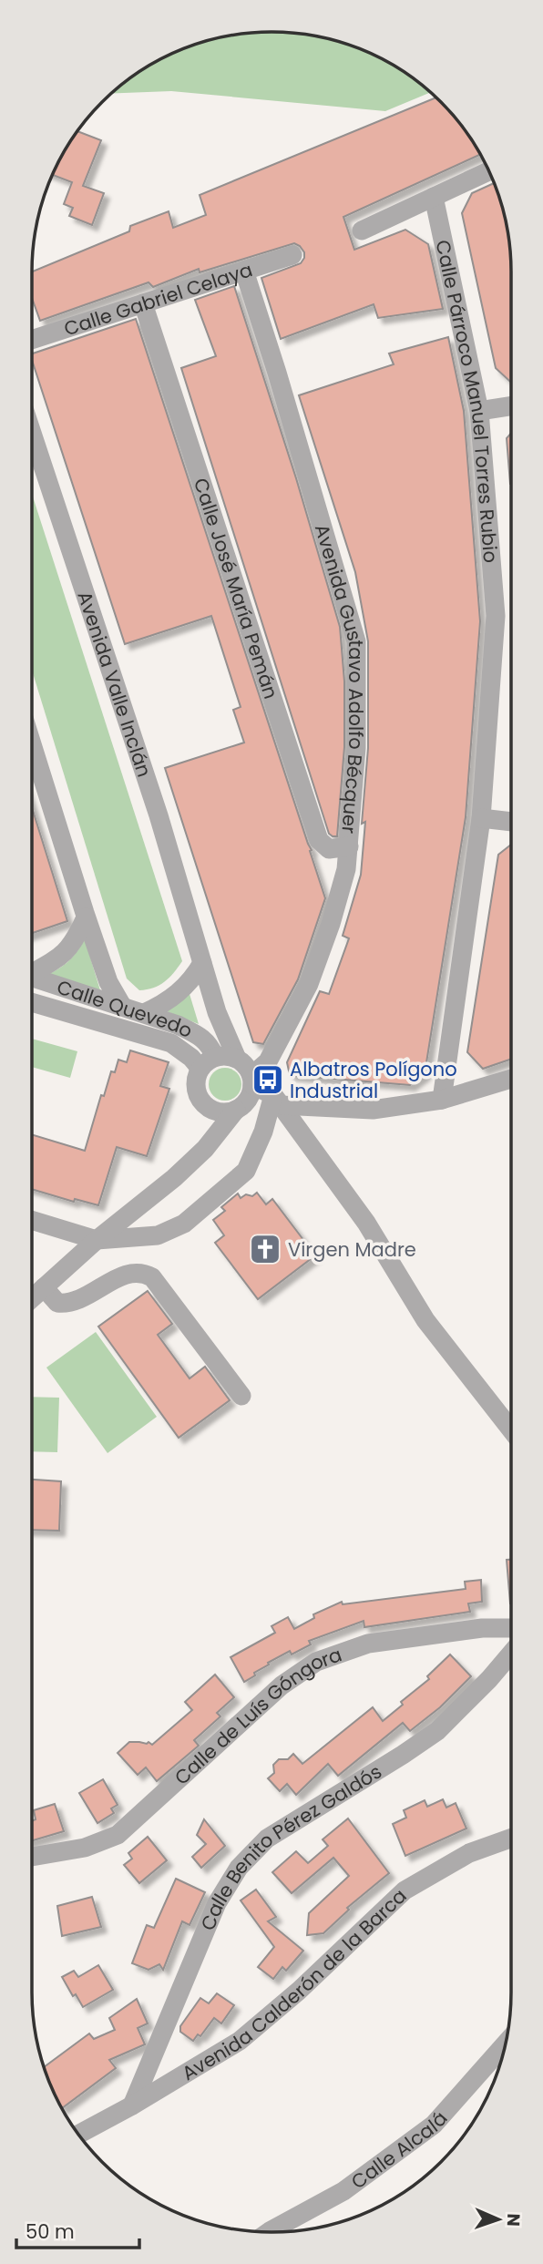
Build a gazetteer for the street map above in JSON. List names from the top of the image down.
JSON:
{
  "streets": {
    "street": [
      "Calle Gabriel Celaya",
      "Calle Párroco Manuel Torres Rubio",
      "Calle José María Pemán",
      "Avenida Gustavo Adolfo Bécquer",
      "Avenida Valle Inclán",
      "Calle Quevedo",
      "Calle de Luís Góngora",
      "Calle Benito Pérez Galdós",
      "Avenida Calderón de la Barca",
      "Calle Alcalá"
    ]
  },
  "crossings": [
    ["Calle Gabriel Celaya", "Calle José María Pemán"],
    ["Calle Gabriel Celaya", "Avenida Gustavo Adolfo Bécquer"],
    ["Calle José María Pemán", "Avenida Gustavo Adolfo Bécquer"],
    ["Avenida Gustavo Adolfo Bécquer", "Avenida Valle Inclán"],
    ["Avenida Gustavo Adolfo Bécquer", "Calle Quevedo"],
    ["Avenida Valle Inclán", "Calle Quevedo"],
    ["Calle Benito Pérez Galdós", "Avenida Calderón de la Barca"]
  ],
  "places": {
    "bus stop": ["Albatros Polígono Industrial"],
    "church": ["Virgen Madre"]
  },
  "scale_bar": "50 m",
  "north": "right"
}
